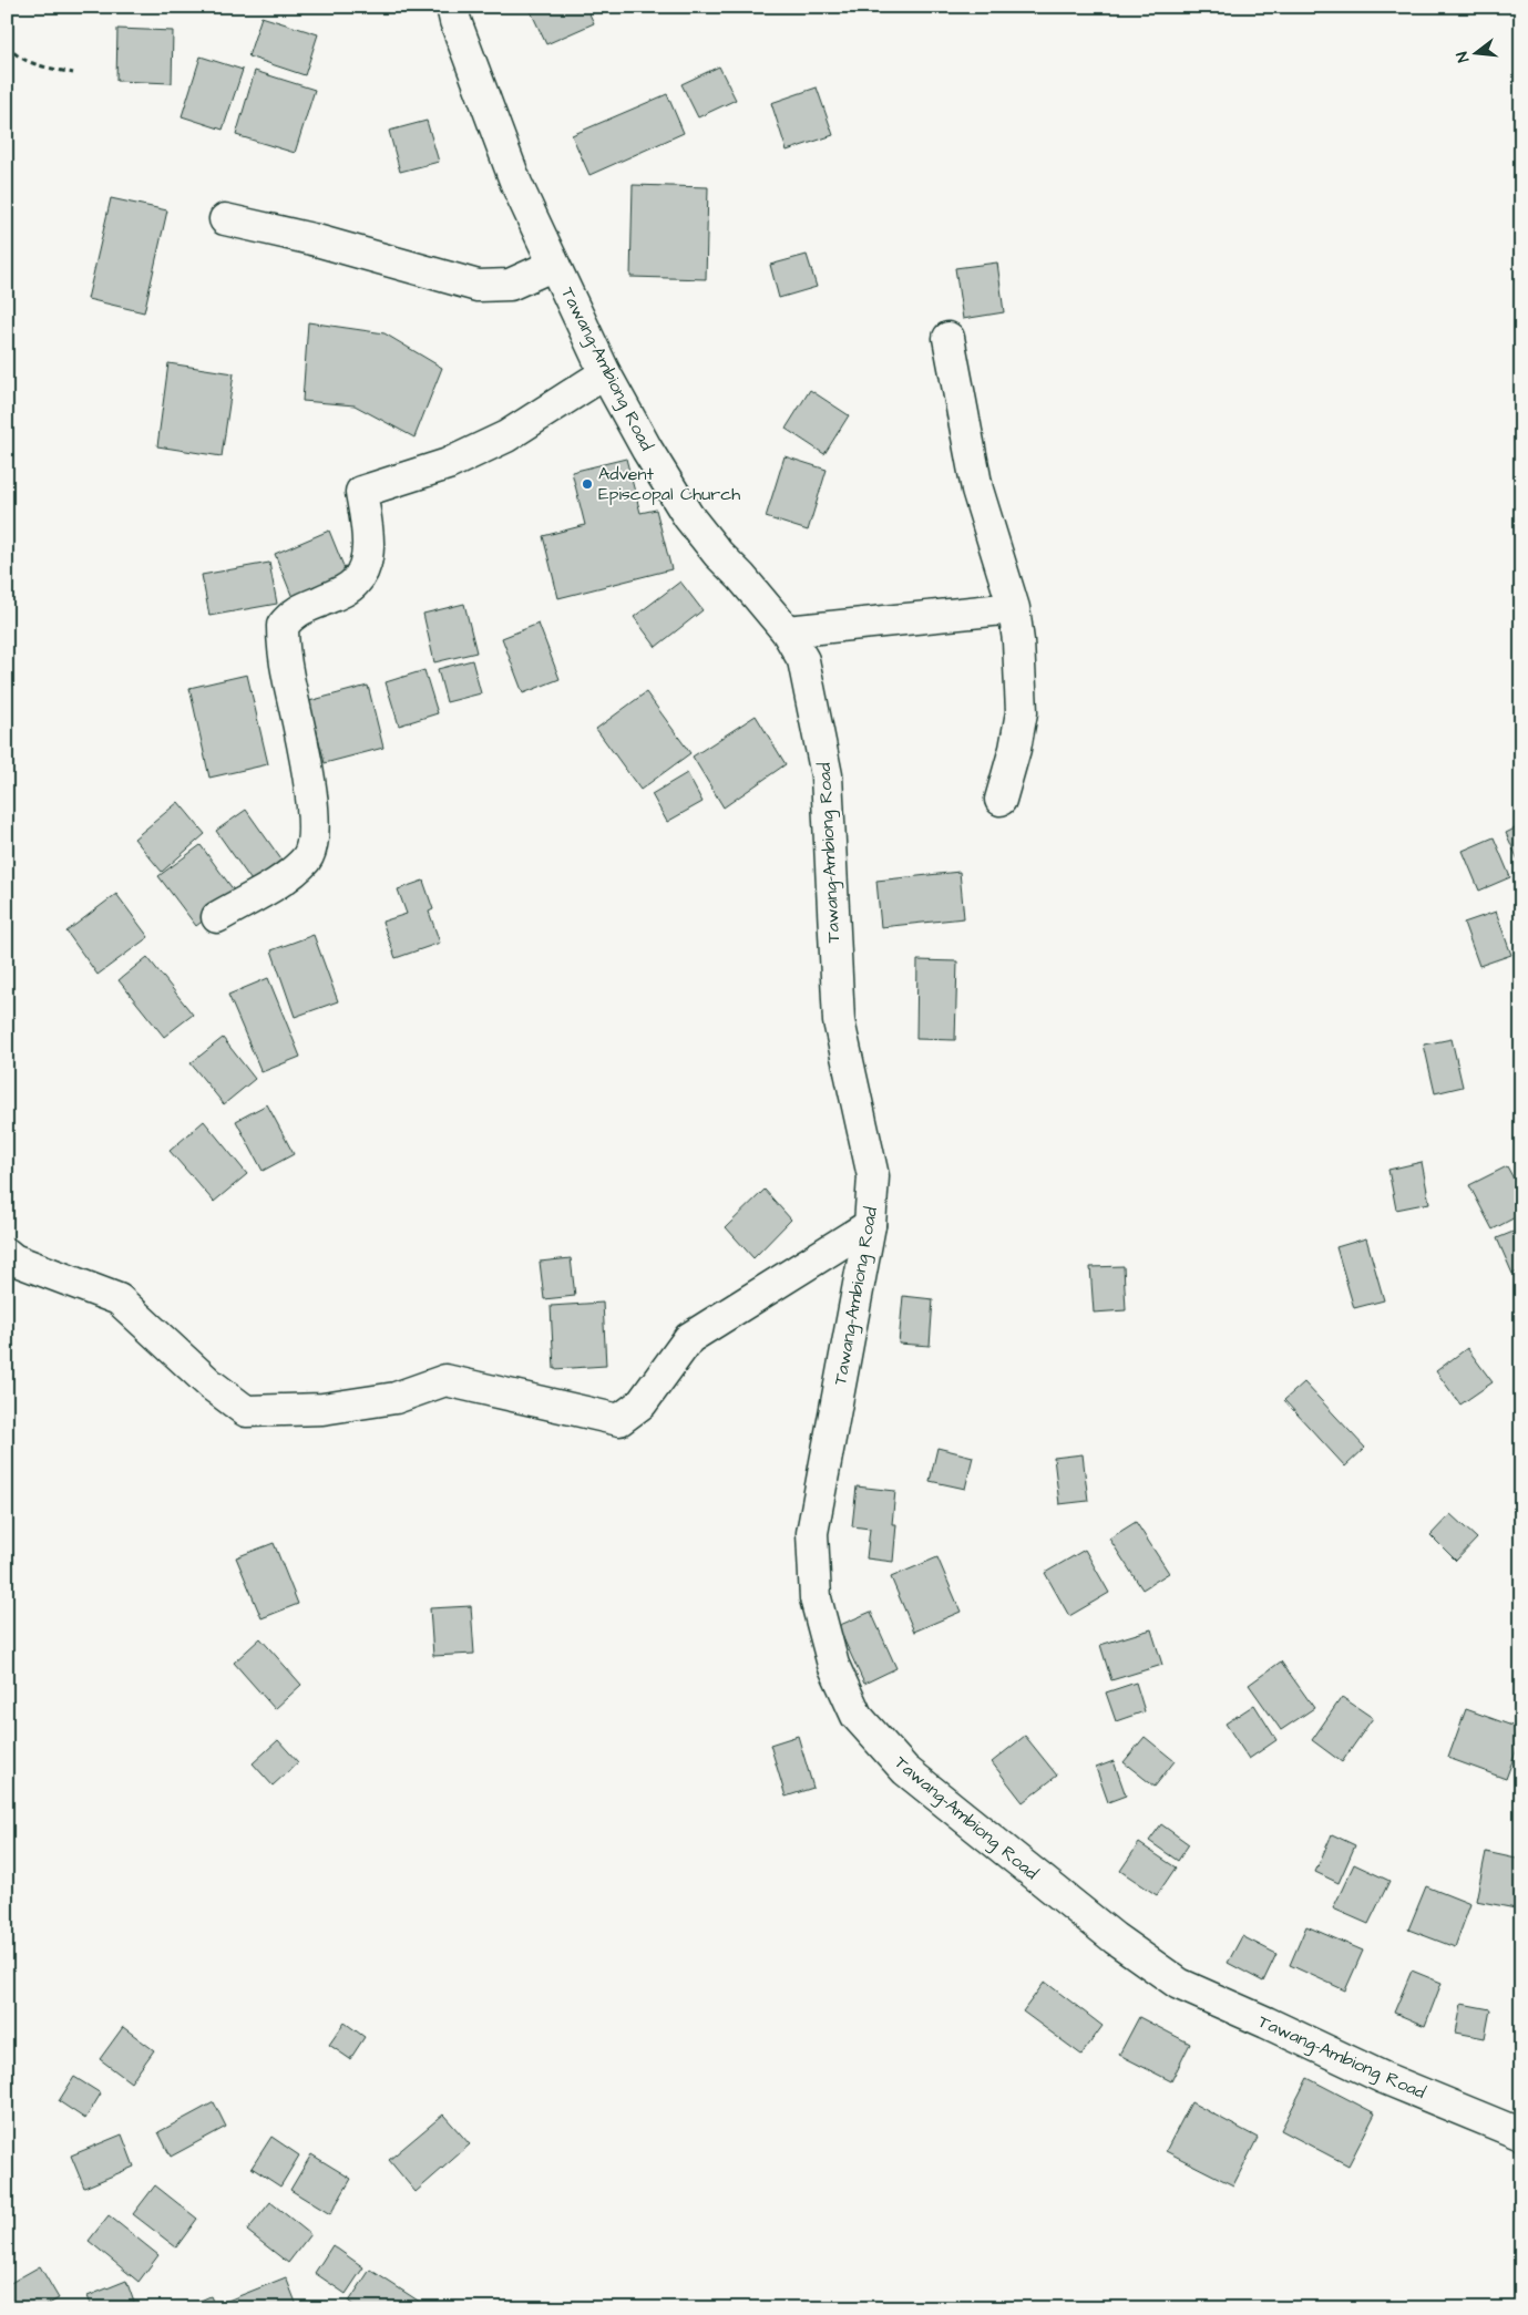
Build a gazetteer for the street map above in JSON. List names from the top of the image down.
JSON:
{
  "streets": {
    "street": ["Tawang-Ambiong Road"]
  },
  "places": ["Advent Episcopal Church"],
  "north": "left"
}
